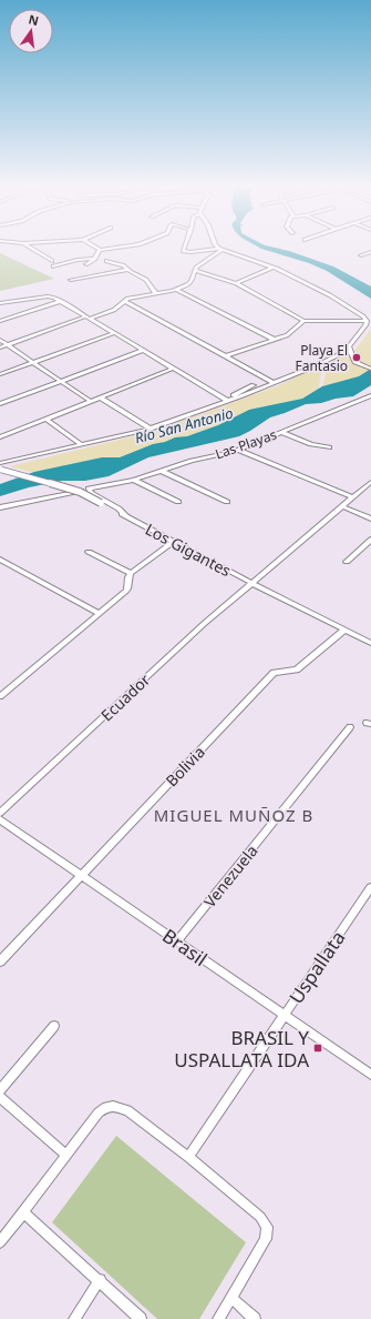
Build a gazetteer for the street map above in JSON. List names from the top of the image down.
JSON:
{
  "streets": {
    "street": [
      "Las Playas",
      "Los Gigantes",
      "Ecuador",
      "Bolivia",
      "Venezuela",
      "Brasil",
      "Uspallata"
    ]
  },
  "crossings": [
    ["Los Gigantes", "Ecuador"],
    ["Los Gigantes", "Bolivia"],
    ["Bolivia", "Brasil"],
    ["Venezuela", "Brasil"],
    ["Brasil", "Uspallata"]
  ],
  "districts": ["MIGUEL MUÑOZ B"],
  "water": ["Río San Antonio"],
  "places": {
    "other": ["Playa El Fantasio"],
    "transit": ["BRASIL Y USPALLATA IDA"]
  },
  "north": "top"
}
